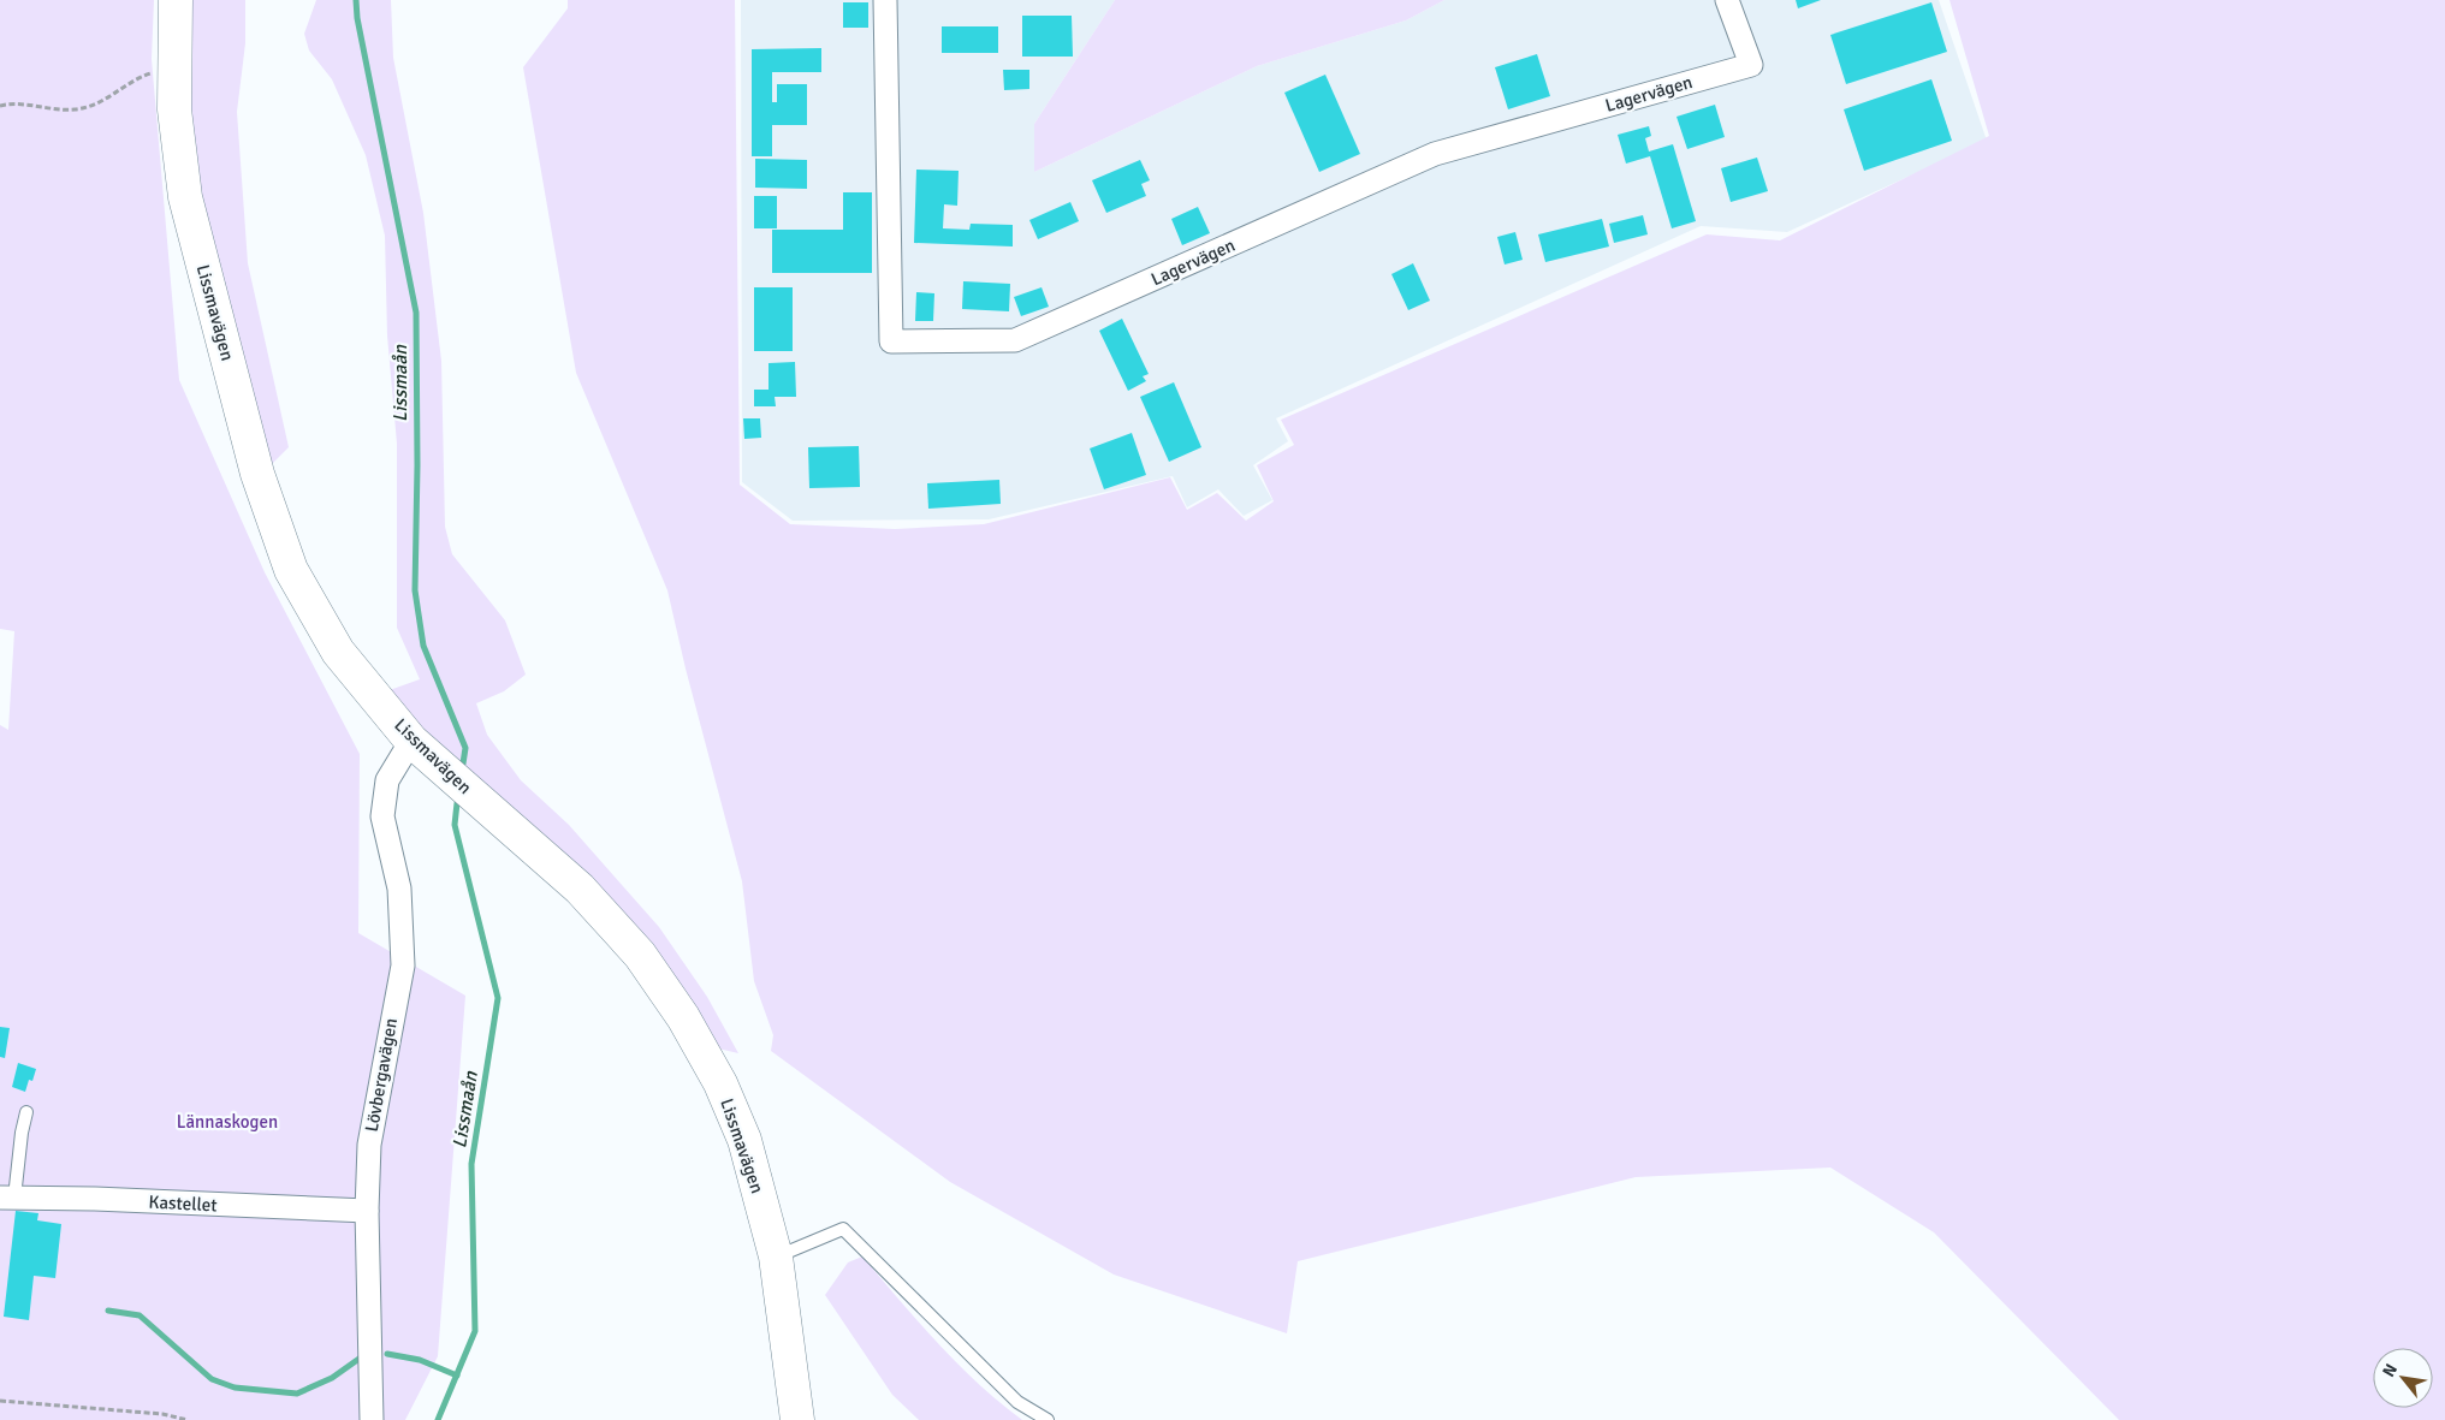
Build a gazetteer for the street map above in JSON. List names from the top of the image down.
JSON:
{
  "streets": {
    "street": [
      "Lagervägen",
      "Lissmavägen",
      "Lövbergavägen",
      "Kastellet"
    ]
  },
  "crossings": [
    ["Lissmavägen", "Lövbergavägen"],
    ["Lövbergavägen", "Kastellet"]
  ],
  "water": ["Lissmaån"],
  "parks": ["Lännaskogen"],
  "north": "top left"
}
